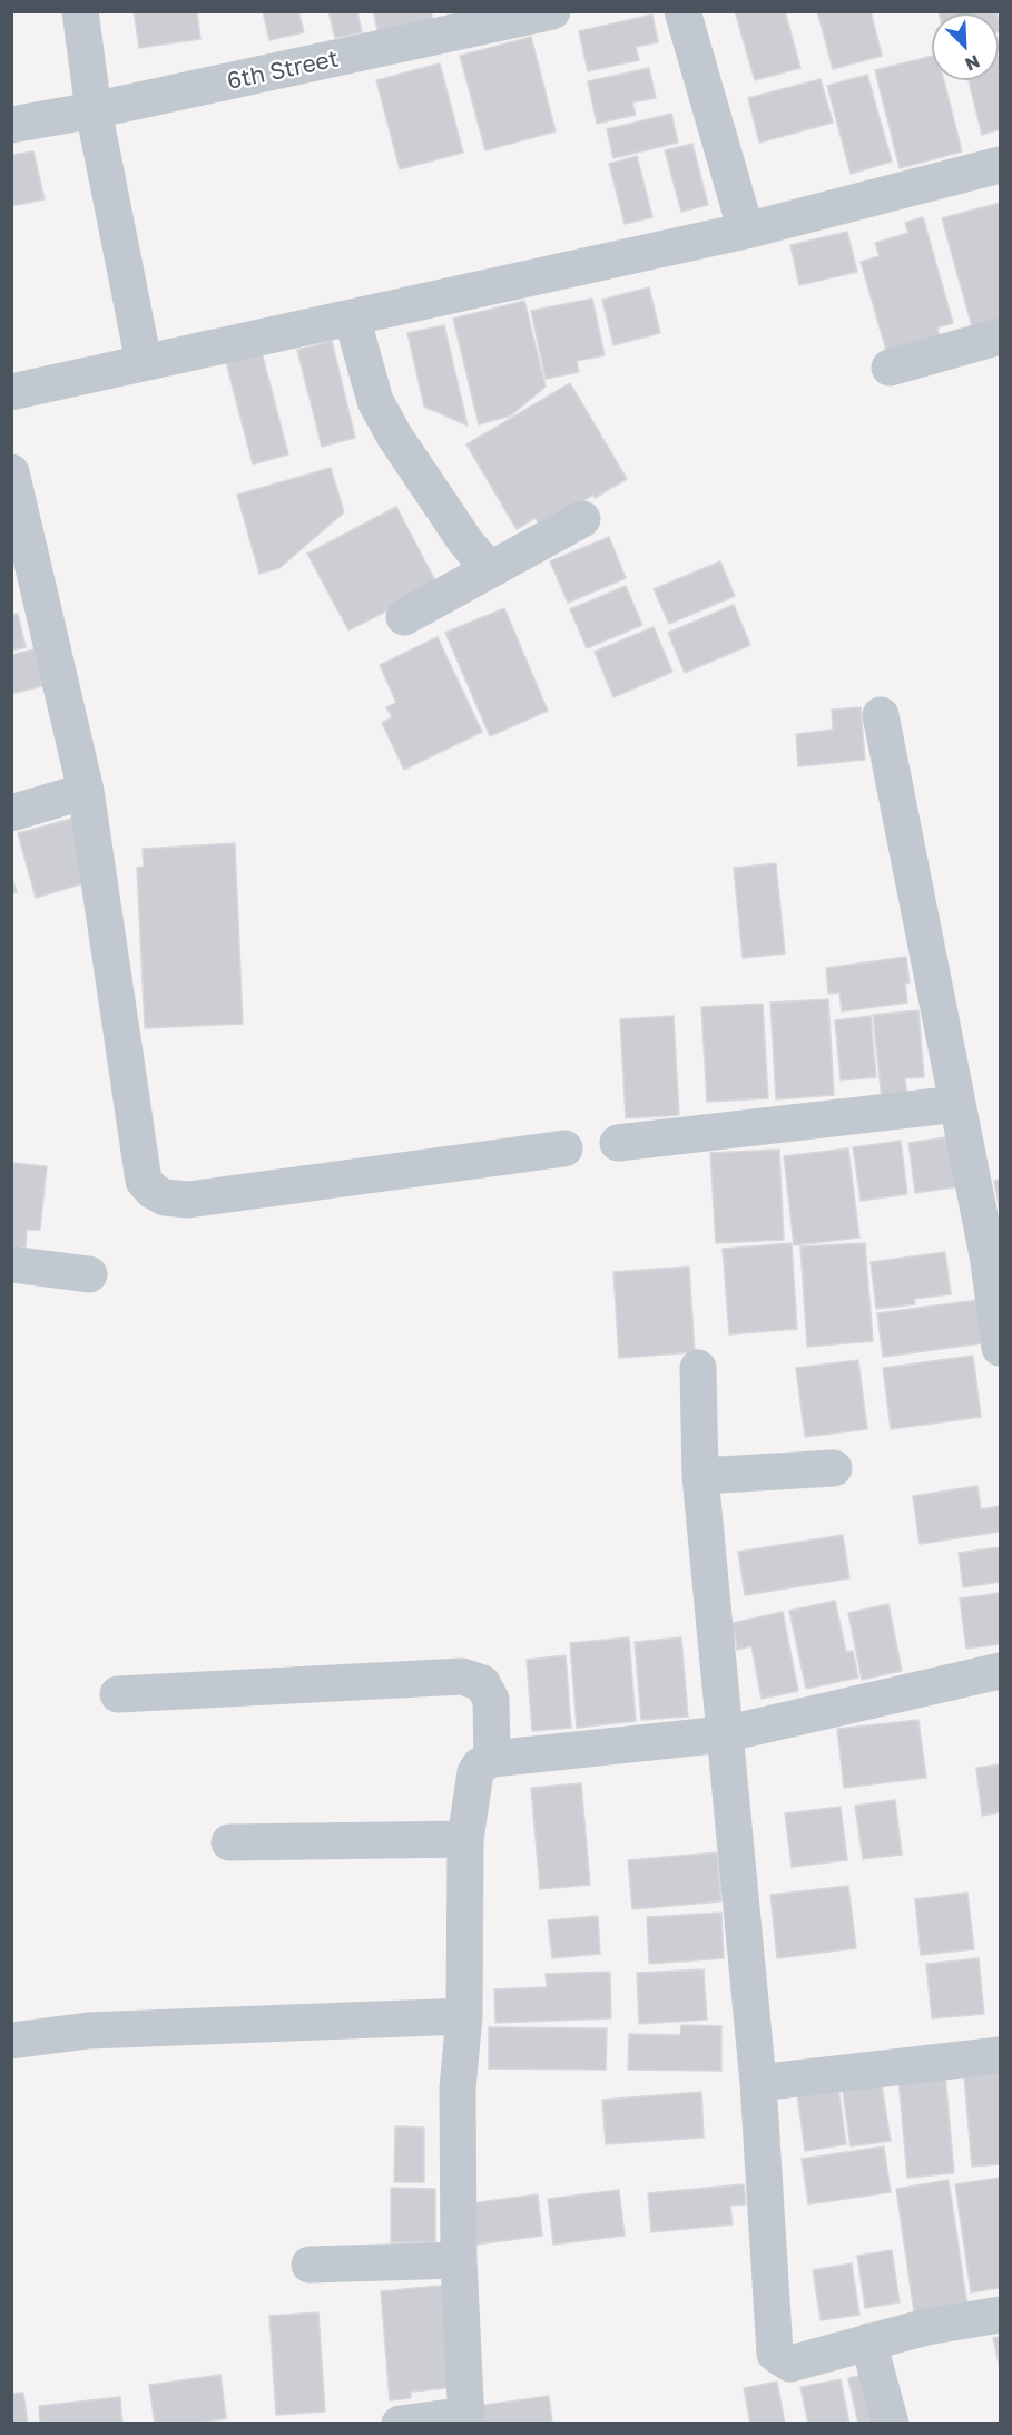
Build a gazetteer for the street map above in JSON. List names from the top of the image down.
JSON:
{
  "streets": {
    "street": ["6th Street"]
  },
  "north": "bottom right"
}
